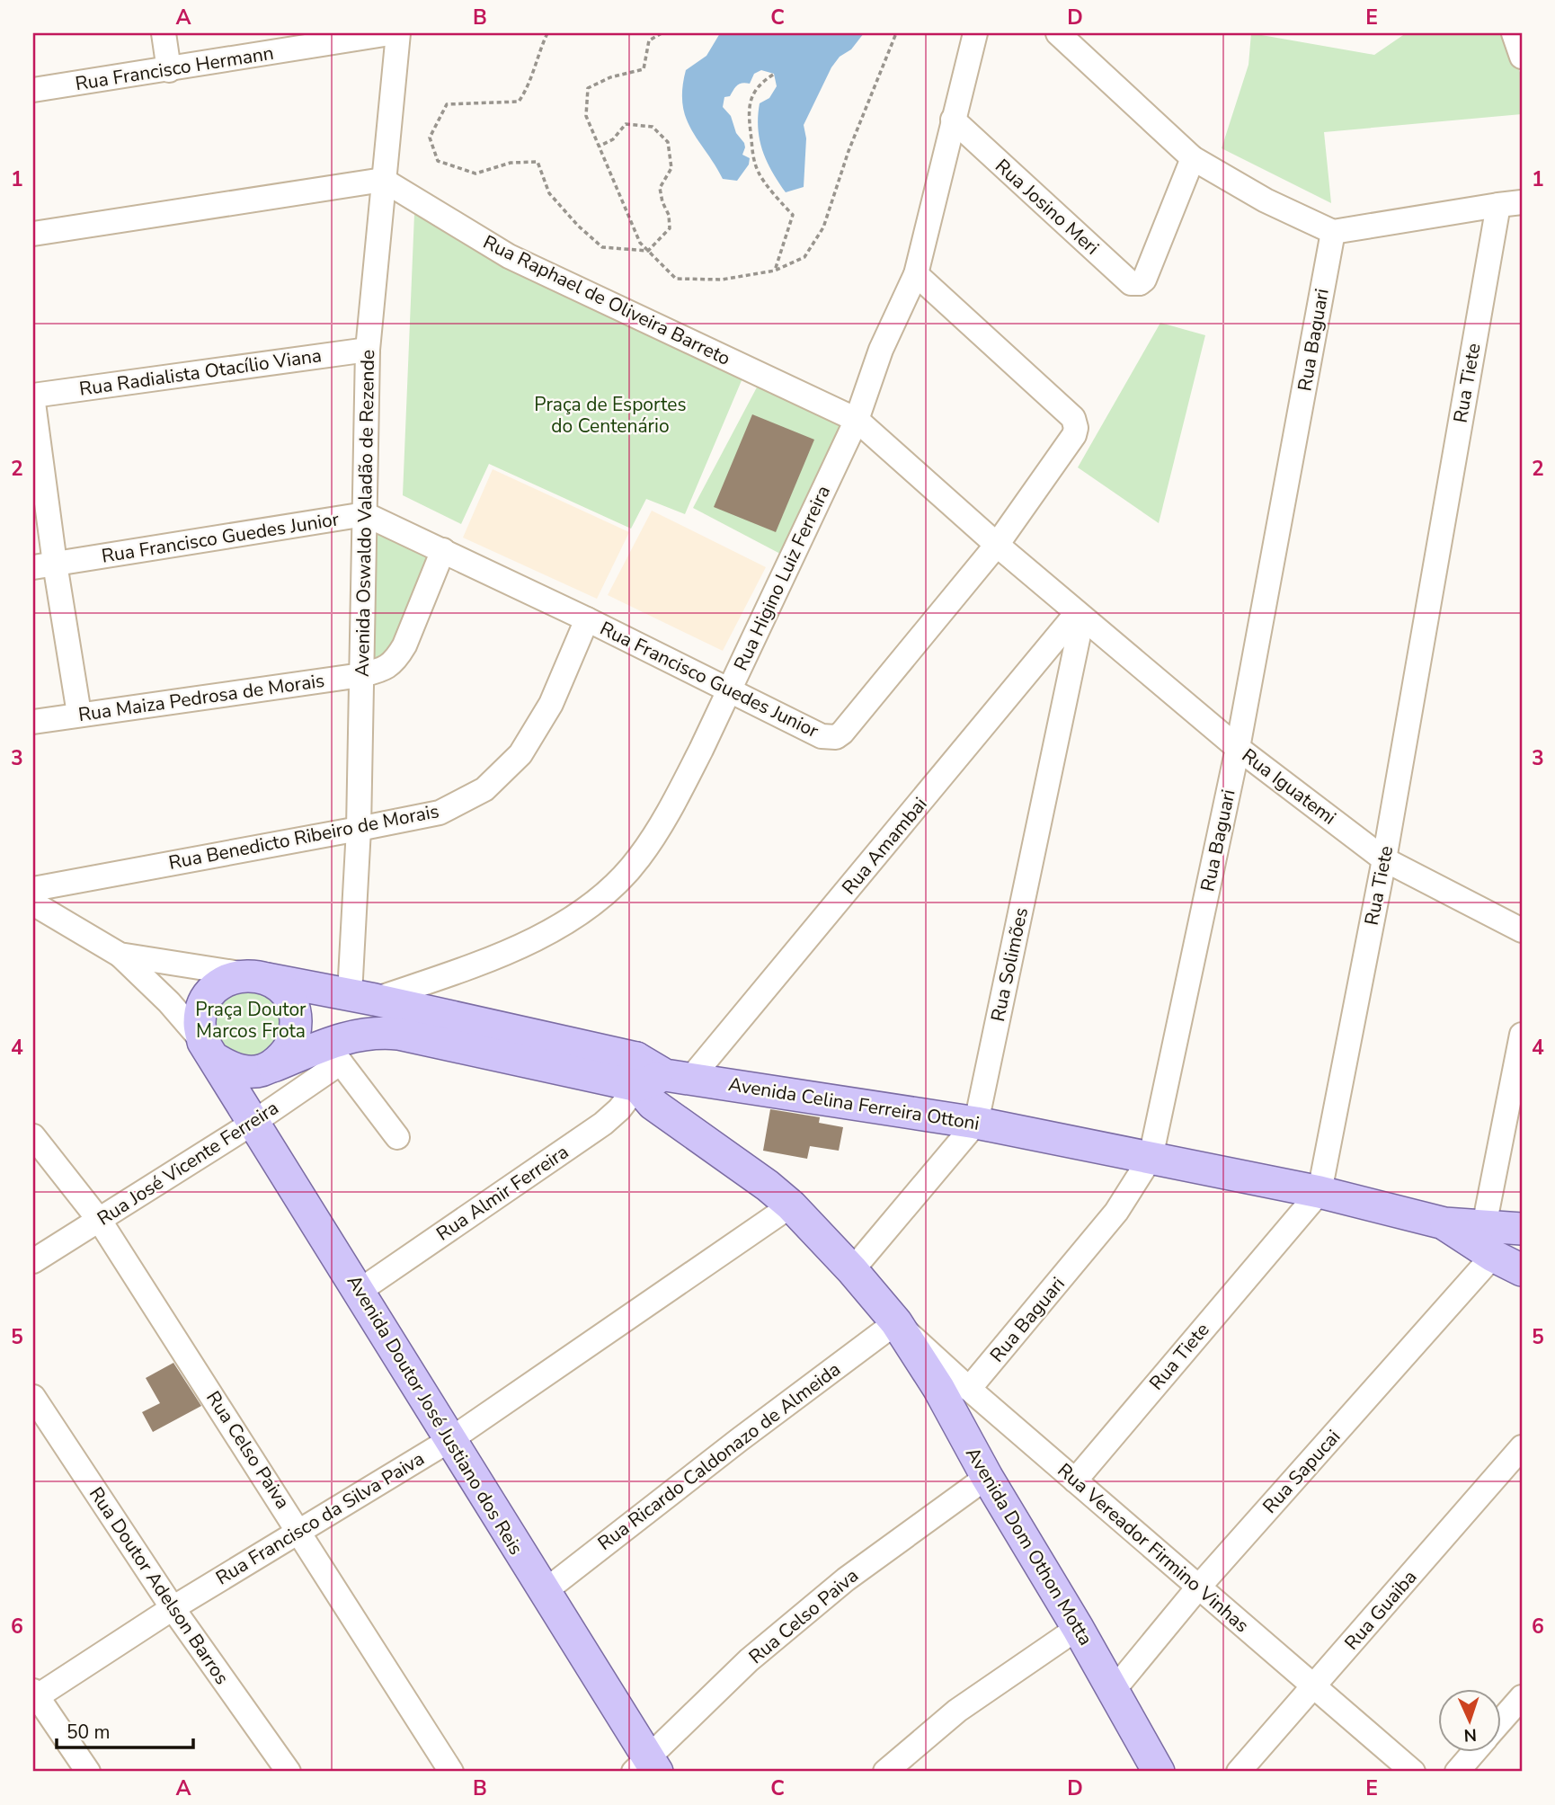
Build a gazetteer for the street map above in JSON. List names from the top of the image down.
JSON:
{
  "streets": {
    "main road": ["Avenida Celina Ferreira Ottoni", "Avenida Doutor José Justiano dos Reis", "Avenida Dom Othon Motta"],
    "street": [
      "Rua Francisco Hermann",
      "Rua Josino Meri",
      "Rua Raphael de Oliveira Barreto",
      "Rua Baguari",
      "Rua Radialista Otacílio Viana",
      "Rua Tiete",
      "Avenida Oswaldo Valadão de Rezende",
      "Rua Francisco Guedes Junior",
      "Rua Higino Luiz Ferreira",
      "Rua Maiza Pedrosa de Morais",
      "Rua Iguatemi",
      "Rua Benedicto Ribeiro de Morais",
      "Rua Amambai",
      "Rua Solimões",
      "Rua José Vicente Ferreira",
      "Rua Almir Ferreira",
      "Rua Celso Paiva",
      "Rua Ricardo Caldonazo de Almeida",
      "Rua Sapucai",
      "Rua Francisco da Silva Paiva",
      "Rua Vereador Firmino Vinhas",
      "Rua Doutor Adelson Barros",
      "Rua Guaiba"
    ]
  },
  "crossings": [
    ["Rua Josino Meri", "Rua Higino Luiz Ferreira"],
    ["Rua Raphael de Oliveira Barreto", "Avenida Oswaldo Valadão de Rezende"],
    ["Rua Raphael de Oliveira Barreto", "Rua Francisco Guedes Junior"],
    ["Rua Raphael de Oliveira Barreto", "Rua Higino Luiz Ferreira"],
    ["Rua Raphael de Oliveira Barreto", "Rua Iguatemi"],
    ["Rua Raphael de Oliveira Barreto", "Rua Amambai"],
    ["Rua Raphael de Oliveira Barreto", "Rua Solimões"],
    ["Rua Baguari", "Rua Iguatemi"],
    ["Rua Baguari", "Avenida Celina Ferreira Ottoni"],
    ["Rua Baguari", "Rua Vereador Firmino Vinhas"],
    ["Rua Radialista Otacílio Viana", "Avenida Oswaldo Valadão de Rezende"],
    ["Rua Tiete", "Rua Iguatemi"],
    ["Rua Tiete", "Avenida Celina Ferreira Ottoni"],
    ["Rua Tiete", "Rua Vereador Firmino Vinhas"],
    ["Avenida Oswaldo Valadão de Rezende", "Rua Francisco Guedes Junior"],
    ["Avenida Oswaldo Valadão de Rezende", "Rua Higino Luiz Ferreira"],
    ["Avenida Oswaldo Valadão de Rezende", "Rua Maiza Pedrosa de Morais"],
    ["Avenida Oswaldo Valadão de Rezende", "Rua Benedicto Ribeiro de Morais"],
    ["Avenida Oswaldo Valadão de Rezende", "Avenida Celina Ferreira Ottoni"],
    ["Rua Francisco Guedes Junior", "Rua Higino Luiz Ferreira"],
    ["Rua Francisco Guedes Junior", "Rua Maiza Pedrosa de Morais"],
    ["Rua Francisco Guedes Junior", "Rua Benedicto Ribeiro de Morais"],
    ["Rua Higino Luiz Ferreira", "Avenida Celina Ferreira Ottoni"],
    ["Rua Iguatemi", "Rua Amambai"],
    ["Rua Iguatemi", "Rua Solimões"],
    ["Rua Amambai", "Rua Solimões"],
    ["Rua Amambai", "Avenida Celina Ferreira Ottoni"],
    ["Rua Amambai", "Rua Almir Ferreira"],
    ["Rua Amambai", "Avenida Dom Othon Motta"],
    ["Rua Solimões", "Avenida Celina Ferreira Ottoni"],
    ["Rua Solimões", "Avenida Dom Othon Motta"],
    ["Avenida Celina Ferreira Ottoni", "Rua Almir Ferreira"],
    ["Avenida Celina Ferreira Ottoni", "Avenida Doutor José Justiano dos Reis"],
    ["Avenida Celina Ferreira Ottoni", "Rua Sapucai"],
    ["Avenida Celina Ferreira Ottoni", "Avenida Dom Othon Motta"],
    ["Rua José Vicente Ferreira", "Avenida Doutor José Justiano dos Reis"],
    ["Rua José Vicente Ferreira", "Rua Celso Paiva"],
    ["Rua Almir Ferreira", "Avenida Doutor José Justiano dos Reis"],
    ["Rua Almir Ferreira", "Avenida Dom Othon Motta"],
    ["Avenida Doutor José Justiano dos Reis", "Rua Celso Paiva"],
    ["Avenida Doutor José Justiano dos Reis", "Rua Ricardo Caldonazo de Almeida"],
    ["Avenida Doutor José Justiano dos Reis", "Rua Francisco da Silva Paiva"],
    ["Rua Celso Paiva", "Rua Francisco da Silva Paiva"],
    ["Rua Celso Paiva", "Avenida Dom Othon Motta"],
    ["Rua Ricardo Caldonazo de Almeida", "Avenida Dom Othon Motta"],
    ["Rua Ricardo Caldonazo de Almeida", "Rua Vereador Firmino Vinhas"],
    ["Rua Sapucai", "Avenida Dom Othon Motta"],
    ["Rua Sapucai", "Rua Vereador Firmino Vinhas"],
    ["Rua Francisco da Silva Paiva", "Avenida Dom Othon Motta"],
    ["Rua Francisco da Silva Paiva", "Rua Doutor Adelson Barros"],
    ["Avenida Dom Othon Motta", "Rua Vereador Firmino Vinhas"],
    ["Rua Vereador Firmino Vinhas", "Rua Guaiba"]
  ],
  "parks": ["Praça de Esportes do Centenário", "Praça Doutor Marcos Frota"],
  "scale_bar": "50 m",
  "north": "bottom",
  "grid": {
    "columns": [
      "A",
      "B",
      "C",
      "D",
      "E"
    ],
    "rows": [
      "1",
      "2",
      "3",
      "4",
      "5",
      "6"
    ]
  }
}
